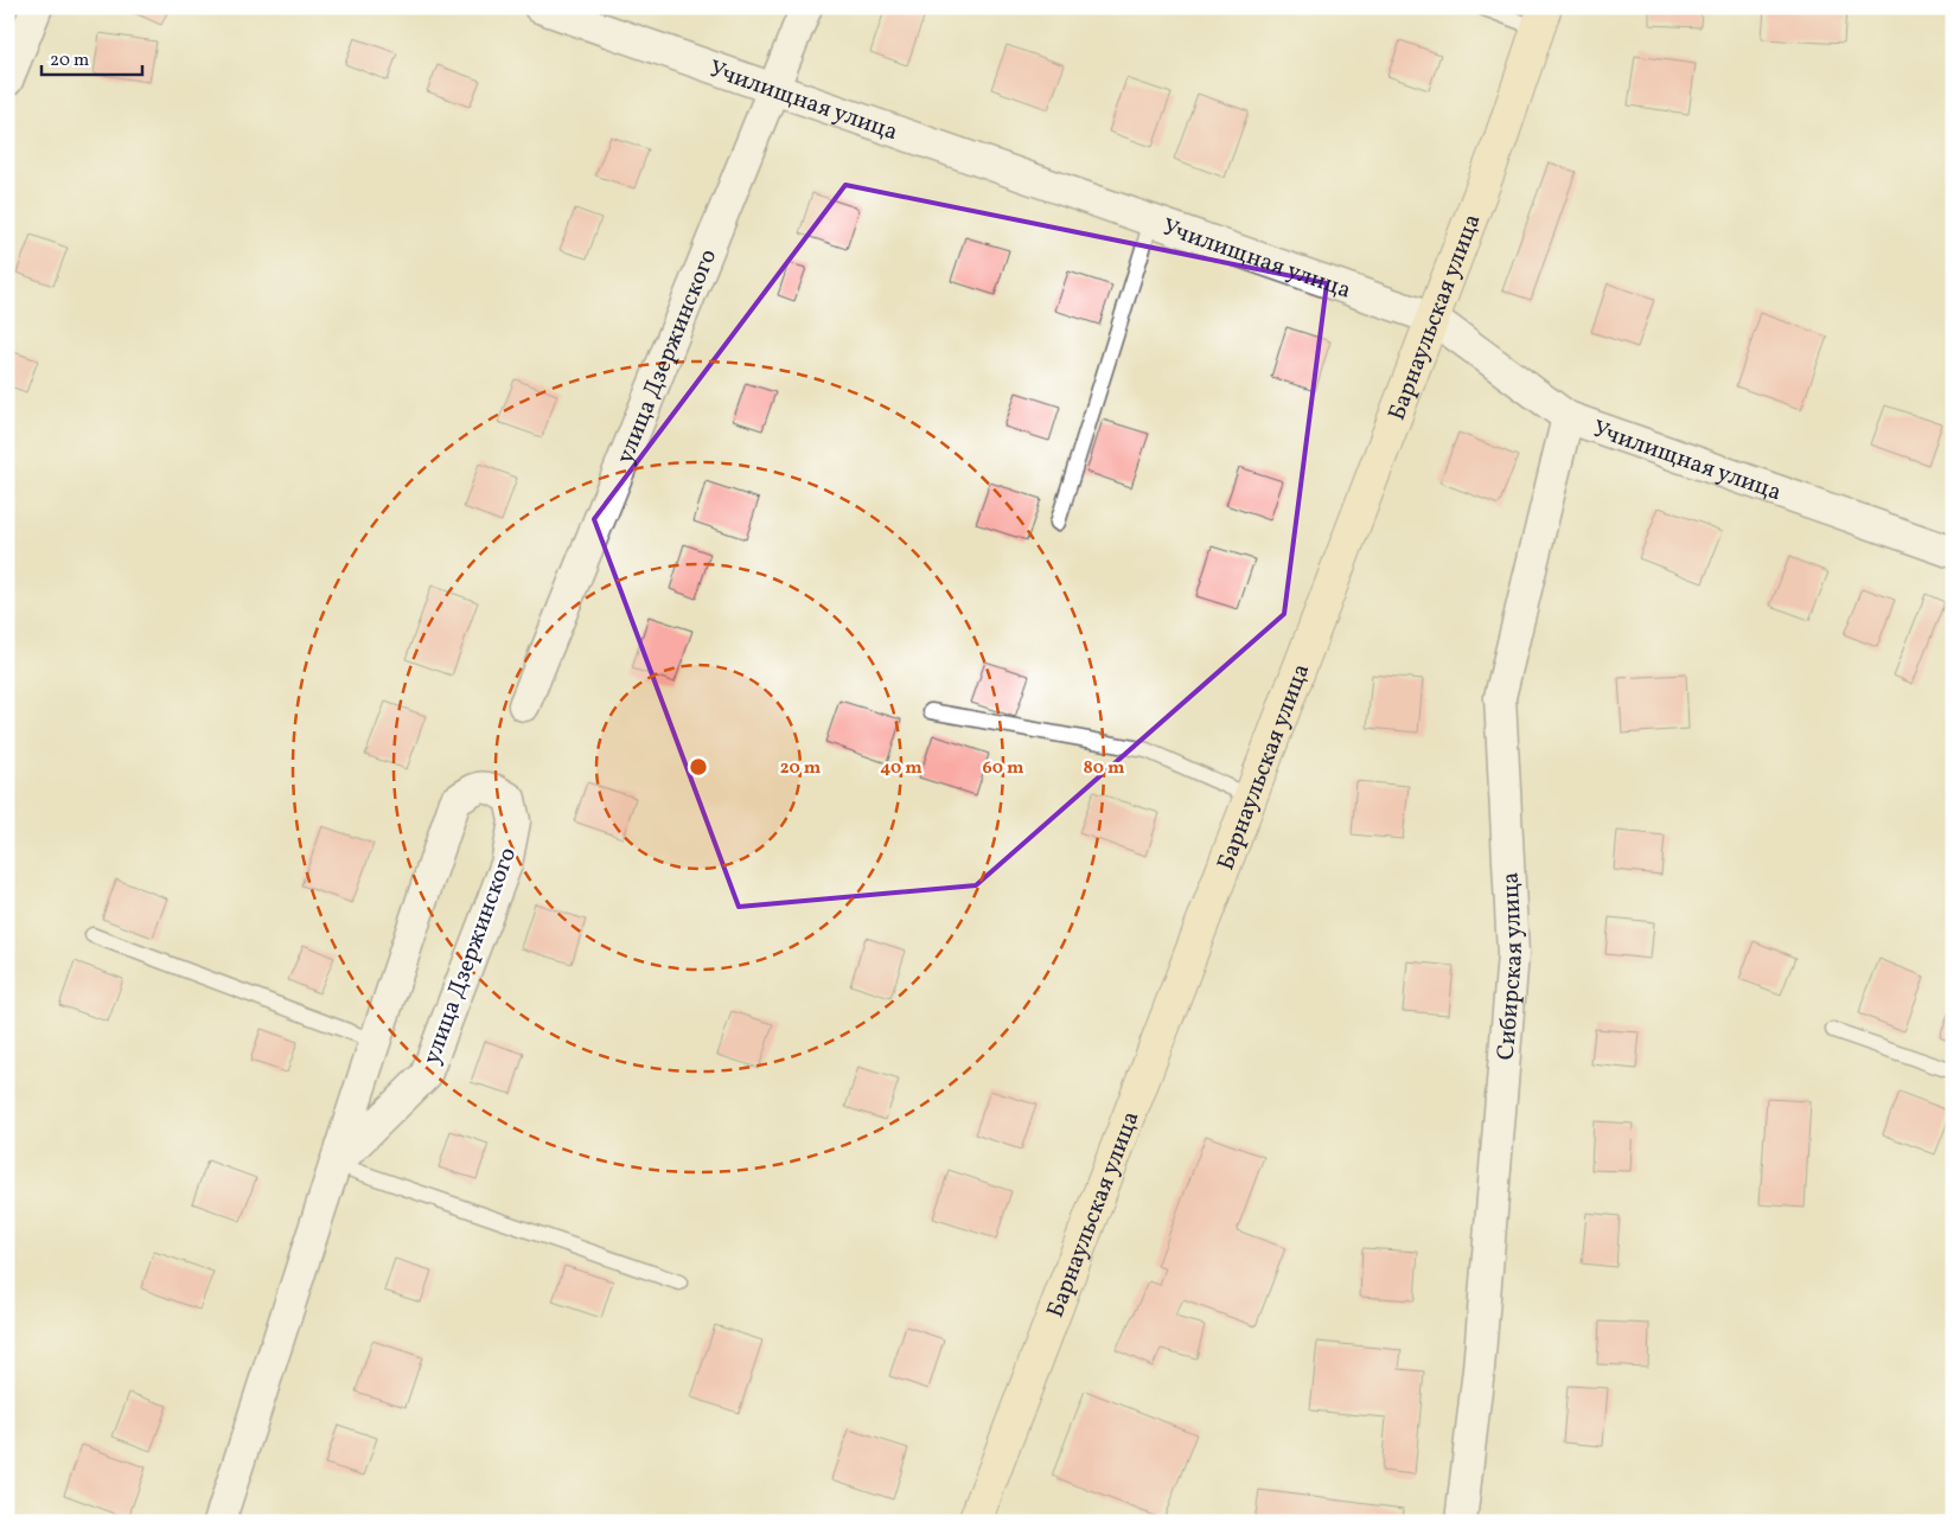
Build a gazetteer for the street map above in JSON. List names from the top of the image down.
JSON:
{
  "streets": {
    "street": [
      "Училищная улица",
      "Барнаульская улица",
      "улица Дзержинского",
      "Сибирская улица"
    ]
  },
  "crossings": [
    ["Училищная улица", "Барнаульская улица"],
    ["Училищная улица", "улица Дзержинского"],
    ["Училищная улица", "Сибирская улица"]
  ],
  "scale_bar": "20 m",
  "rings": [
    "20 m",
    "40 m",
    "60 m",
    "80 m"
  ]
}
